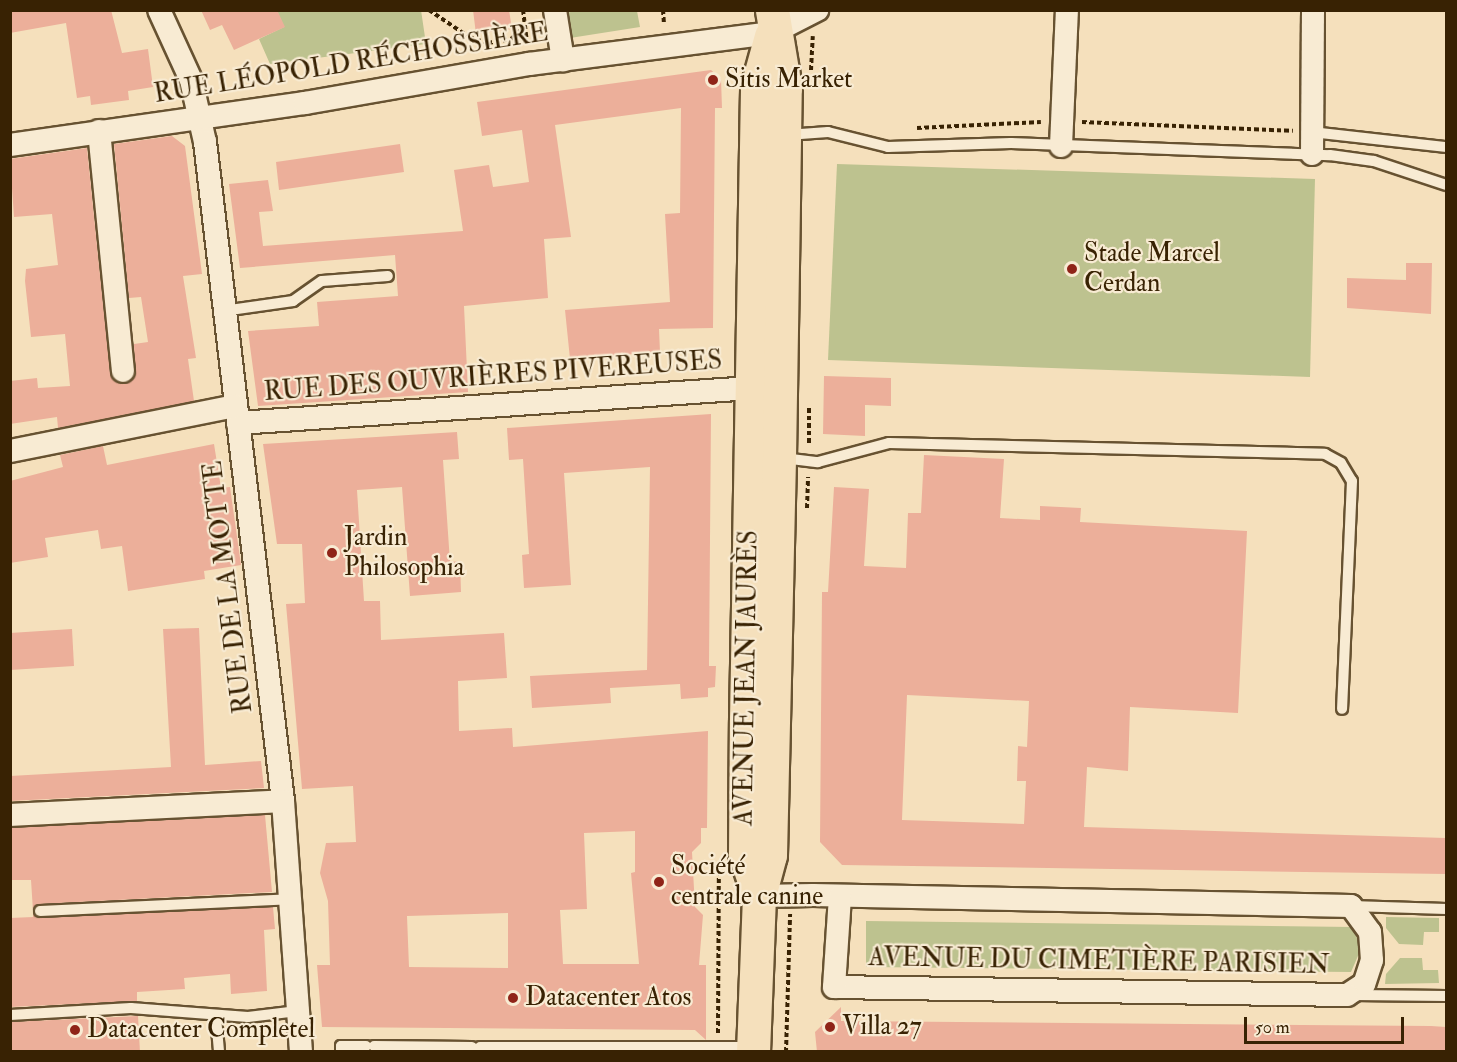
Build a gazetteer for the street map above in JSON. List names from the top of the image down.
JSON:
{
  "streets": {
    "main road": ["AVENUE JEAN JAURÈS"],
    "street": [
      "RUE LÉOPOLD RÉCHOSSIÈRE",
      "RUE DES OUVRIÈRES PIVEREUSES",
      "RUE DE LA MOTTE",
      "AVENUE DU CIMETIÈRE PARISIEN"
    ]
  },
  "crossings": [
    ["RUE LÉOPOLD RÉCHOSSIÈRE", "RUE DE LA MOTTE"],
    ["RUE LÉOPOLD RÉCHOSSIÈRE", "AVENUE JEAN JAURÈS"],
    ["RUE DES OUVRIÈRES PIVEREUSES", "RUE DE LA MOTTE"],
    ["RUE DES OUVRIÈRES PIVEREUSES", "AVENUE JEAN JAURÈS"]
  ],
  "places": [
    "Sitis Market",
    "Stade Marcel Cerdan",
    "Jardin Philosophia",
    "Société centrale canine",
    "Datacenter Atos",
    "Villa 27",
    "Datacenter Completel"
  ],
  "scale_bar": "50 m"
}
